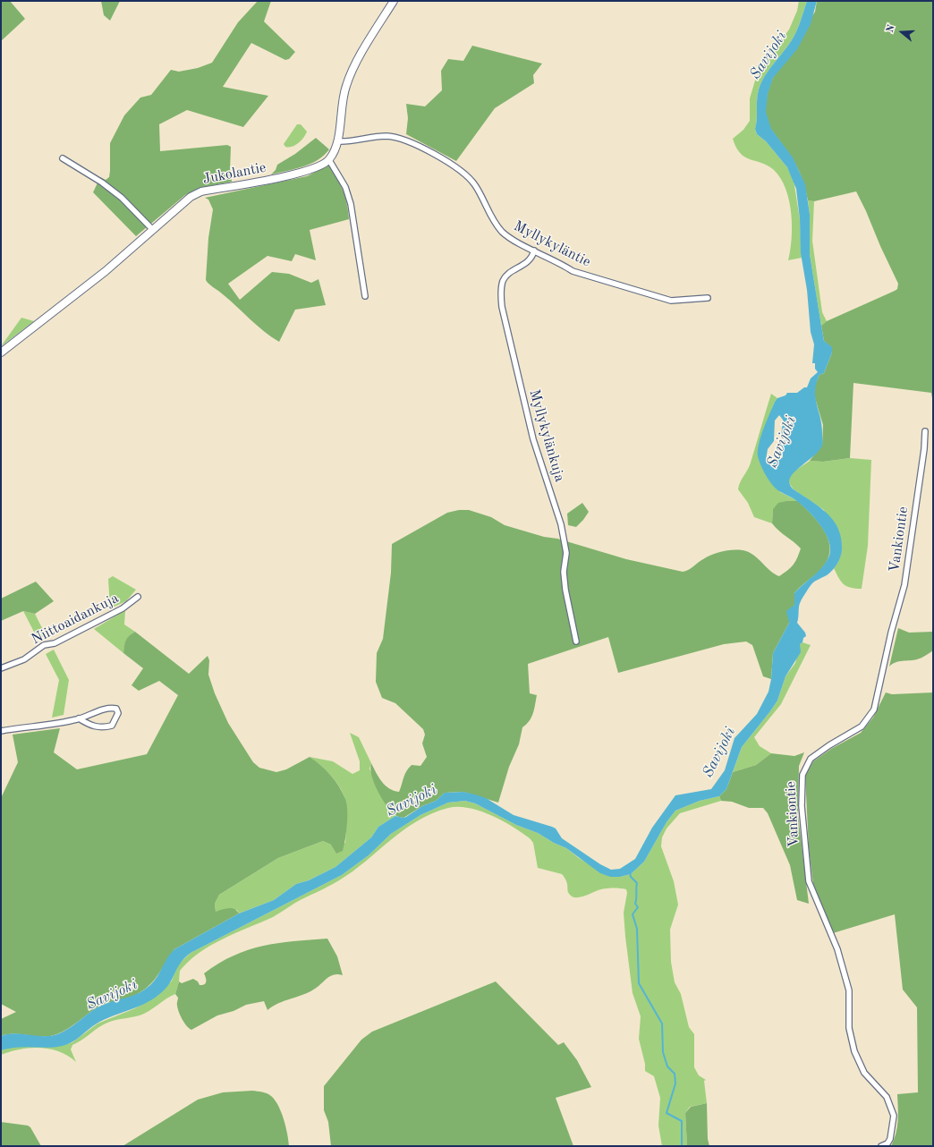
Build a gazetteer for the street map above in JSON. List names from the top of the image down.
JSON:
{
  "streets": {
    "street": [
      "Jukolantie",
      "Myllykyläntie",
      "Myllykylänkuja",
      "Vankiontie",
      "Niittoaidankuja"
    ]
  },
  "crossings": [
    ["Myllykyläntie", "Myllykylänkuja"]
  ],
  "water": ["Savijoki"],
  "north": "left"
}
